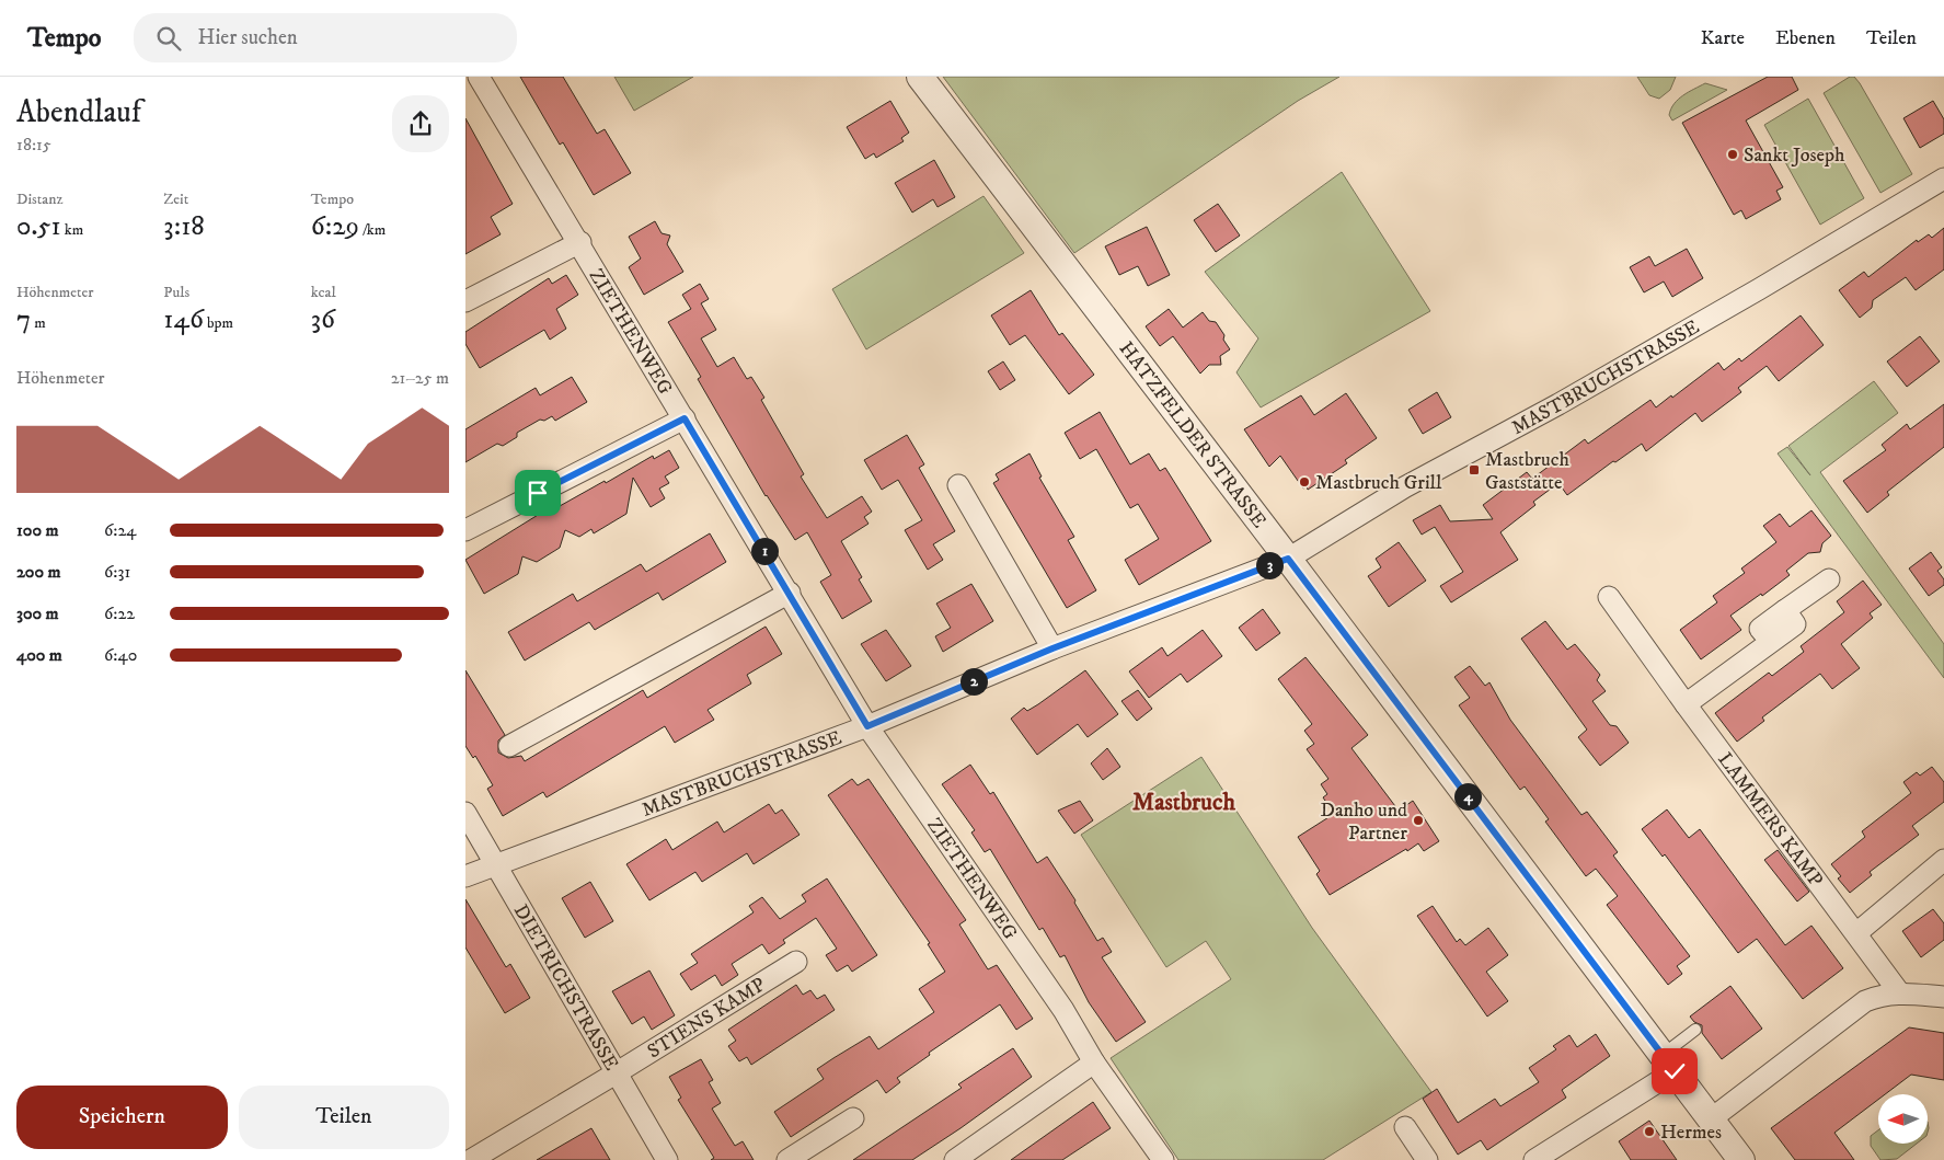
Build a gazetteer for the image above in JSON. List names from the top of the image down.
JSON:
{
  "streets": {
    "street": [
      "ZIETHENWEG",
      "MASTBRUCHSTRASSE",
      "HATZFELDER STRASSE",
      "LAMMERS KAMP",
      "DIETRICHSTRASSE",
      "STIENS KAMP"
    ]
  },
  "crossings": [
    ["ZIETHENWEG", "MASTBRUCHSTRASSE"],
    ["MASTBRUCHSTRASSE", "HATZFELDER STRASSE"],
    ["MASTBRUCHSTRASSE", "DIETRICHSTRASSE"],
    ["DIETRICHSTRASSE", "STIENS KAMP"]
  ],
  "districts": ["Mastbruch"],
  "places": {
    "other": [
      "Sankt Joseph",
      "Mastbruch Grill",
      "Danho und Partner",
      "Hermes"
    ],
    "transit": ["Mastbruch Gaststätte"]
  },
  "north": "left",
  "page": {
    "header": "Tempo",
    "search": "Hier suchen",
    "nav": ["Karte", "Ebenen", "Teilen"],
    "heading": ["Abendlauf", "18:15"],
    "stats": [
      ["Distanz", "0.51 km"],
      ["Zeit", "3:18"],
      ["Tempo", "6:29 /km"],
      ["Höhenmeter", "7 m"],
      ["Puls", "146 bpm"],
      ["kcal", "36"]
    ],
    "chart": ["Höhenmeter", "21–25 m"],
    "list": [
      {
        "name": "100 m",
        "note": "6:24"
      },
      {
        "name": "200 m",
        "note": "6:31"
      },
      {
        "name": "300 m",
        "note": "6:22"
      },
      {
        "name": "400 m",
        "note": "6:40"
      }
    ],
    "pins": [
      "1",
      "3",
      "2",
      "4"
    ],
    "buttons": ["Speichern", "Teilen"]
  }
}
